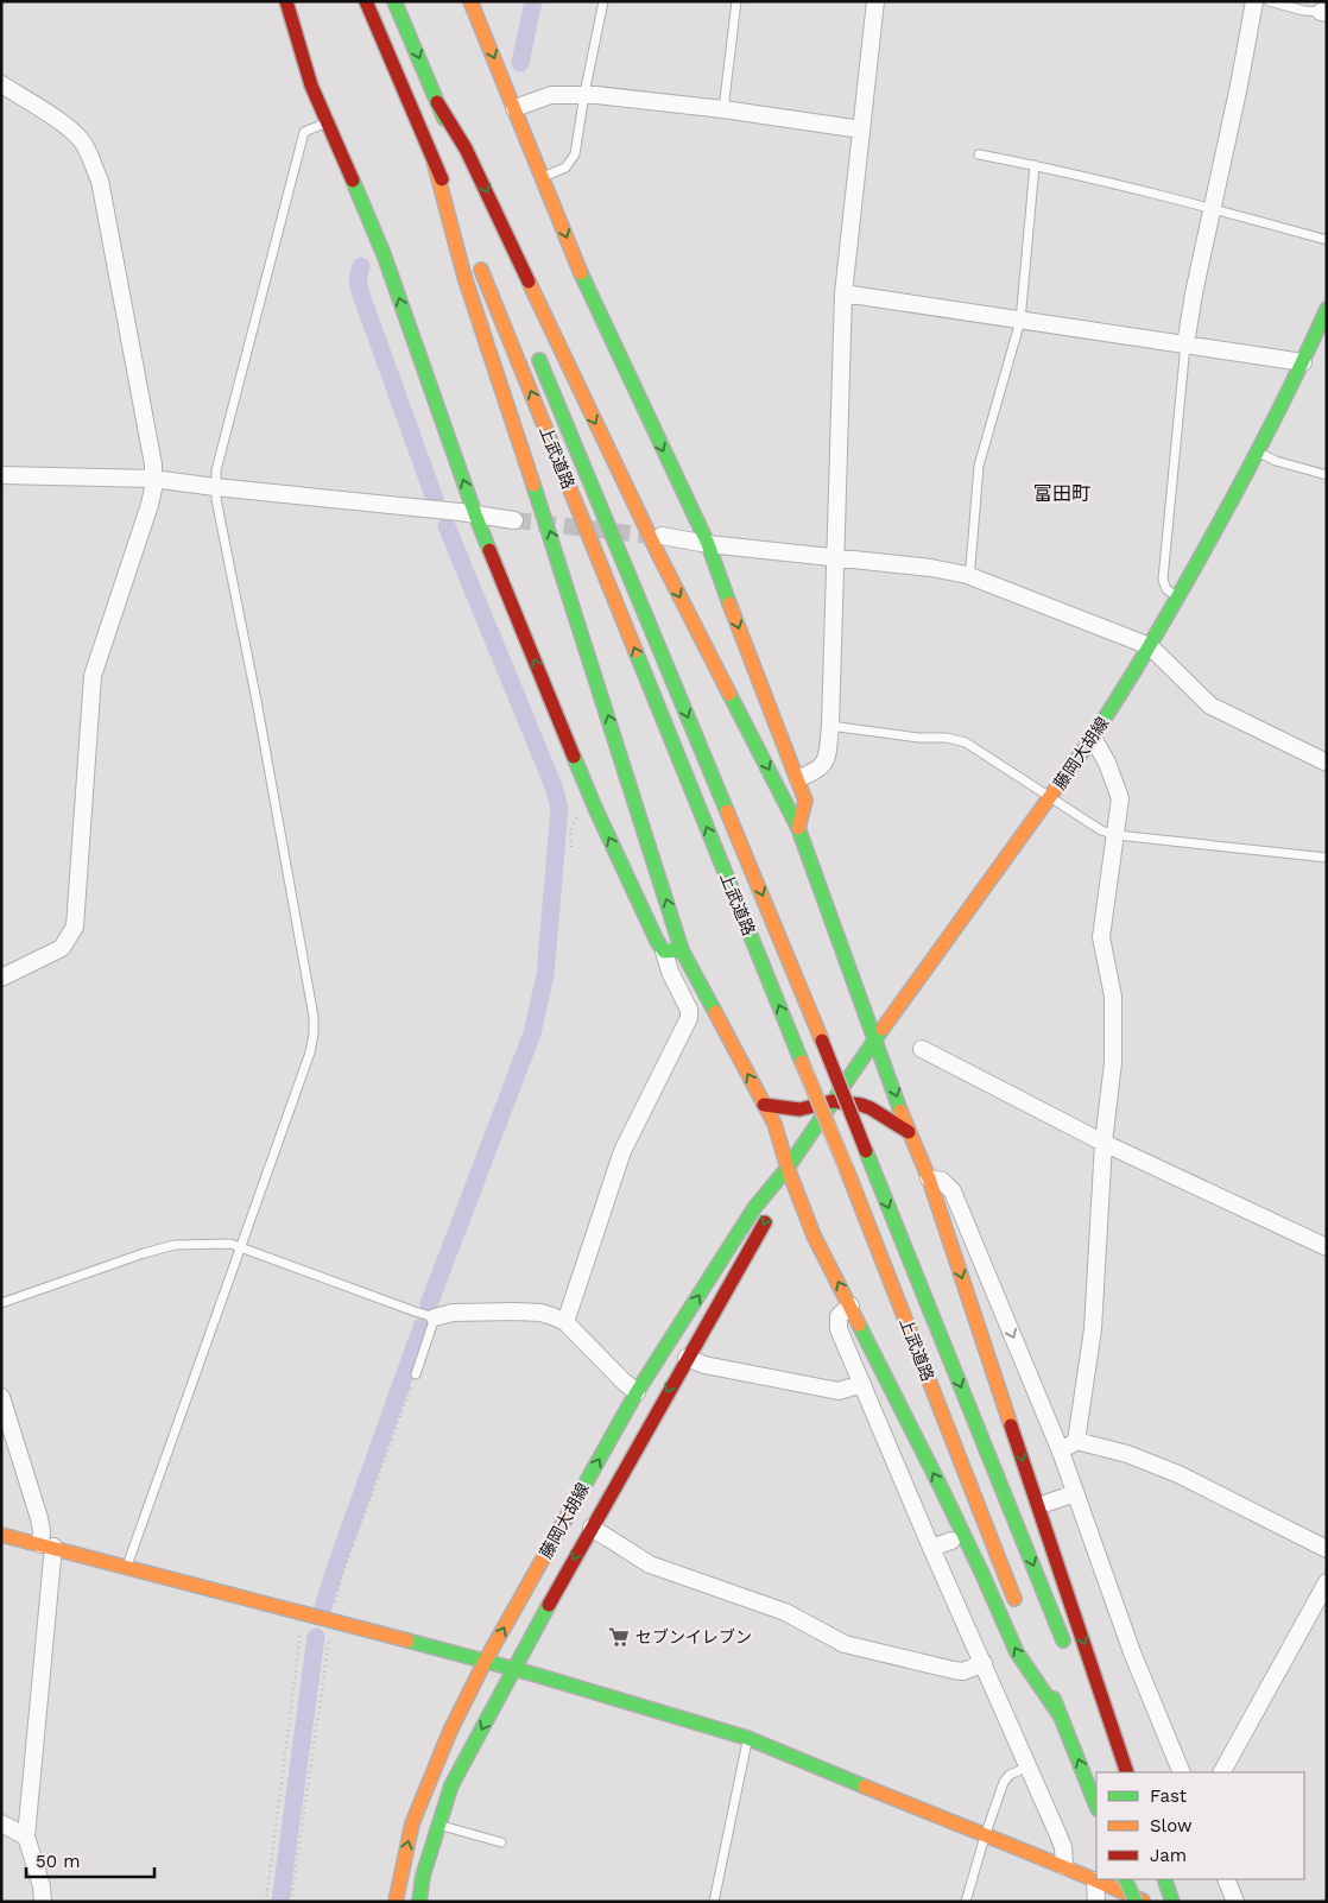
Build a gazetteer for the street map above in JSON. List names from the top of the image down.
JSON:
{
  "streets": {
    "main road": ["上武道路", "藤岡大胡線"]
  },
  "districts": ["富田町"],
  "places": {
    "supermarket": ["セブンイレブン"]
  },
  "legend": ["Fast", "Slow", "Jam"],
  "scale_bar": "50 m"
}
